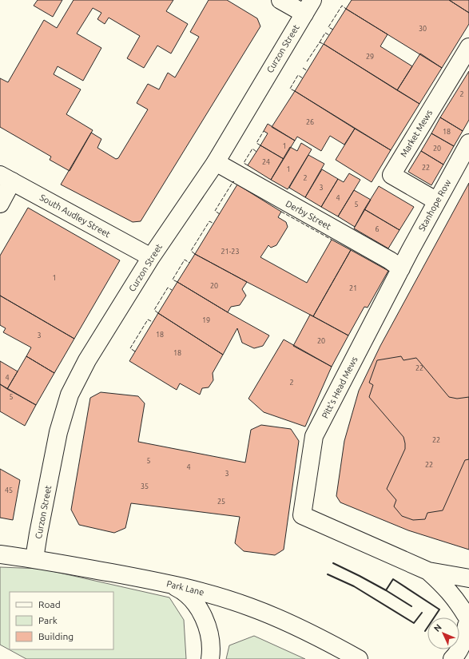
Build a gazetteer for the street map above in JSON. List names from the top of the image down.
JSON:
{
  "streets": {
    "main road": [
      "Curzon Street",
      "Market Mews",
      "Stanhope Row",
      "Derby Street",
      "South Audley Street",
      "Pitt's Head Mews",
      "Park Lane"
    ]
  },
  "crossings": [
    ["Curzon Street", "Derby Street"],
    ["Curzon Street", "South Audley Street"],
    ["Curzon Street", "Park Lane"],
    ["Market Mews", "Stanhope Row"],
    ["Stanhope Row", "Derby Street"],
    ["Stanhope Row", "Pitt's Head Mews"],
    ["Derby Street", "Pitt's Head Mews"]
  ],
  "house_numbers": [
    "30",
    "29",
    "2",
    "26",
    "18",
    "1",
    "20",
    "24",
    "22",
    "1",
    "2",
    "3",
    "4",
    "5",
    "6",
    "21-23",
    "1",
    "20",
    "21",
    "19",
    "18",
    "3",
    "20",
    "18",
    "22",
    "4",
    "2",
    "5",
    "22",
    "5",
    "22",
    "4",
    "3",
    "35",
    "45",
    "25"
  ],
  "legend": ["Road", "Park", "Building"],
  "north": "top left"
}
